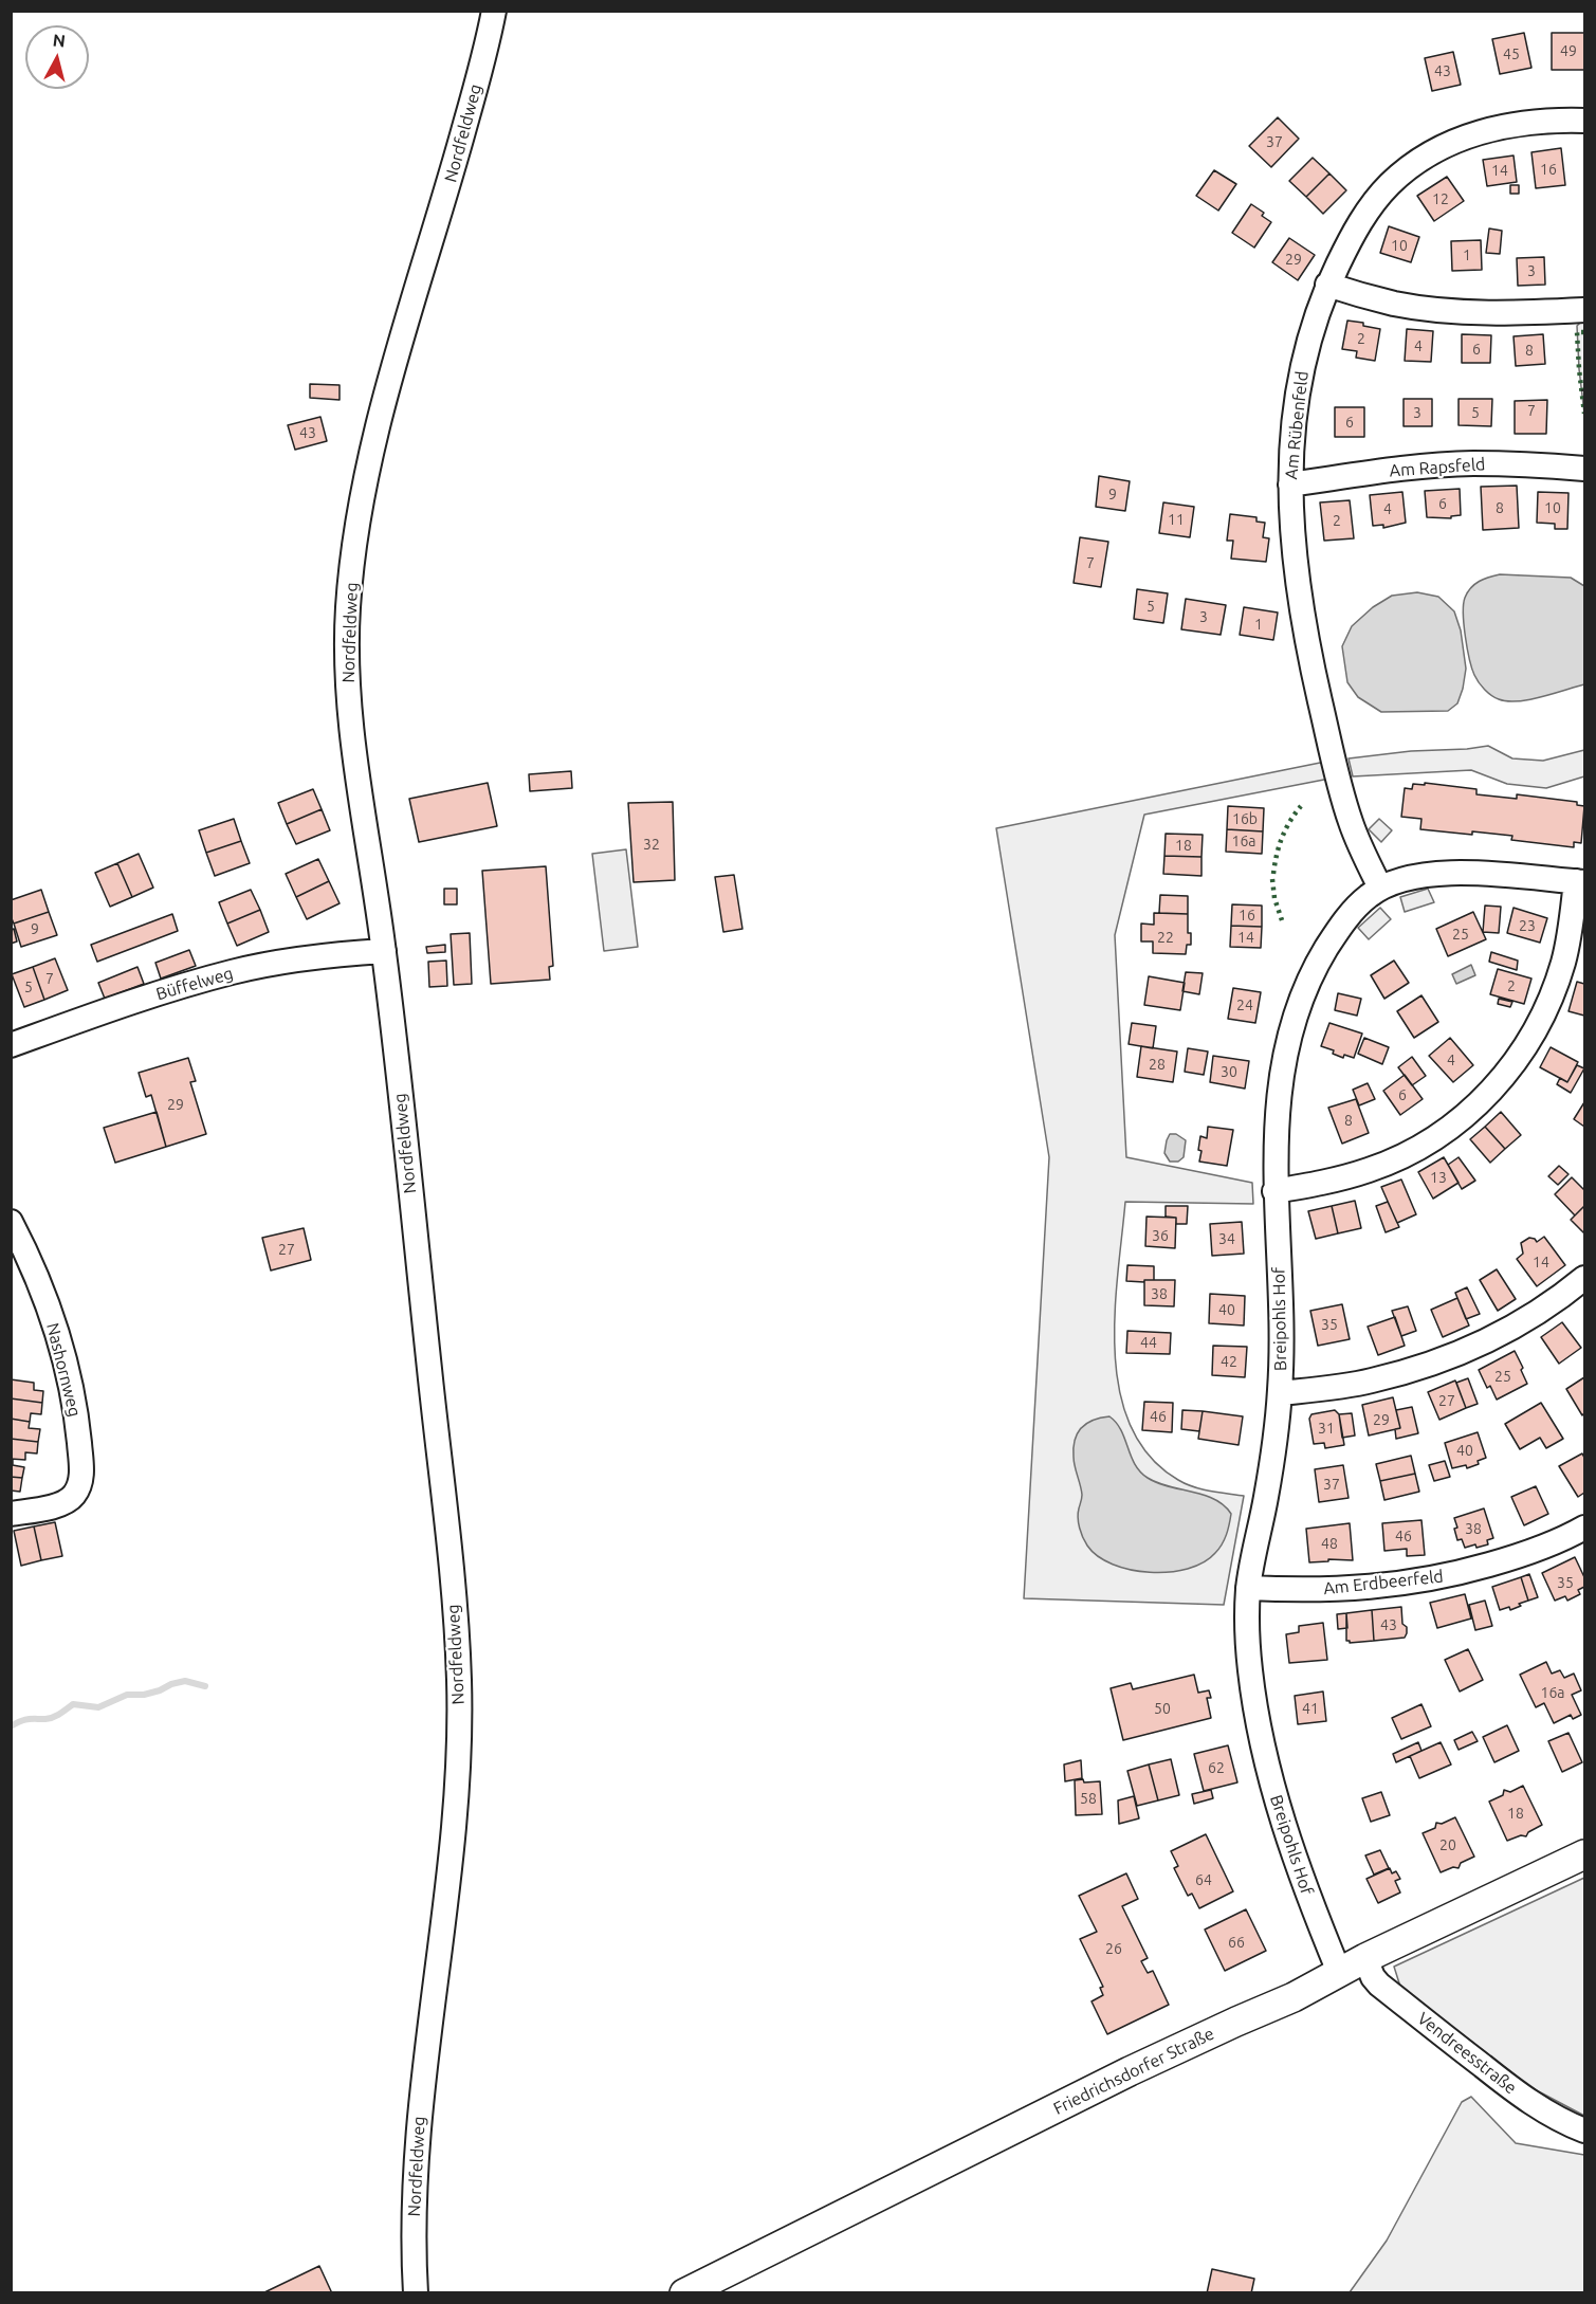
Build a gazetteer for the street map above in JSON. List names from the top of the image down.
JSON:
{
  "streets": {
    "main road": ["Friedrichsdorfer Straße"],
    "street": [
      "Nordfeldweg",
      "Am Rübenfeld",
      "Am Rapsfeld",
      "Büffelweg",
      "Breipohls Hof",
      "Nashornweg",
      "Am Erdbeerfeld",
      "Vendreesstraße"
    ]
  },
  "crossings": [
    ["Nordfeldweg", "Büffelweg"],
    ["Am Rübenfeld", "Am Rapsfeld"],
    ["Am Rübenfeld", "Breipohls Hof"],
    ["Breipohls Hof", "Am Erdbeerfeld"],
    ["Breipohls Hof", "Friedrichsdorfer Straße"],
    ["Vendreesstraße", "Friedrichsdorfer Straße"]
  ],
  "house_numbers": [
    "49",
    "45",
    "43",
    "37",
    "16",
    "14",
    "12",
    "10",
    "1",
    "29",
    "3",
    "2",
    "4",
    "6",
    "8",
    "7",
    "3",
    "5",
    "6",
    "43",
    "9",
    "6",
    "8",
    "10",
    "4",
    "11",
    "2",
    "7",
    "5",
    "3",
    "1",
    "16b",
    "16a",
    "32",
    "18",
    "16",
    "23",
    "9",
    "25",
    "22",
    "14",
    "7",
    "2",
    "5",
    "24",
    "4",
    "28",
    "30",
    "6",
    "29",
    "8",
    "13",
    "36",
    "34",
    "27",
    "14",
    "38",
    "40",
    "35",
    "44",
    "42",
    "25",
    "27",
    "46",
    "29",
    "31",
    "40",
    "37",
    "38",
    "46",
    "48",
    "35",
    "43",
    "16a",
    "50",
    "41",
    "62",
    "58",
    "18",
    "20",
    "64",
    "66",
    "26"
  ],
  "north": "top"
}
